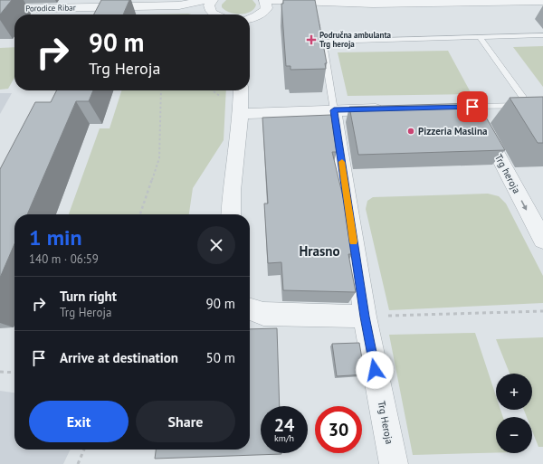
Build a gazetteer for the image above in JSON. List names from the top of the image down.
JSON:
{
  "streets": {
    "street": ["Porodice Ribar", "Trg heroja", "Trg Heroja"]
  },
  "one_way": ["Trg heroja"],
  "districts": ["Hrasno"],
  "places": {
    "health": ["Područna ambulanta Trg heroja"],
    "other": ["Pizzeria Maslina"]
  },
  "page": {
    "turn": ["90 m", "Trg Heroja"],
    "heading": ["1 min", "140 m · 06:59"],
    "list": [
      {
        "name": "Turn right",
        "note": "Trg Heroja",
        "value": "90 m"
      },
      {
        "name": "Arrive at destination",
        "value": "50 m"
      }
    ],
    "map_buttons": ["+", "−"],
    "buttons": ["Exit", "Share"],
    "speed": "24 km/h",
    "limit": "30"
  }
}
